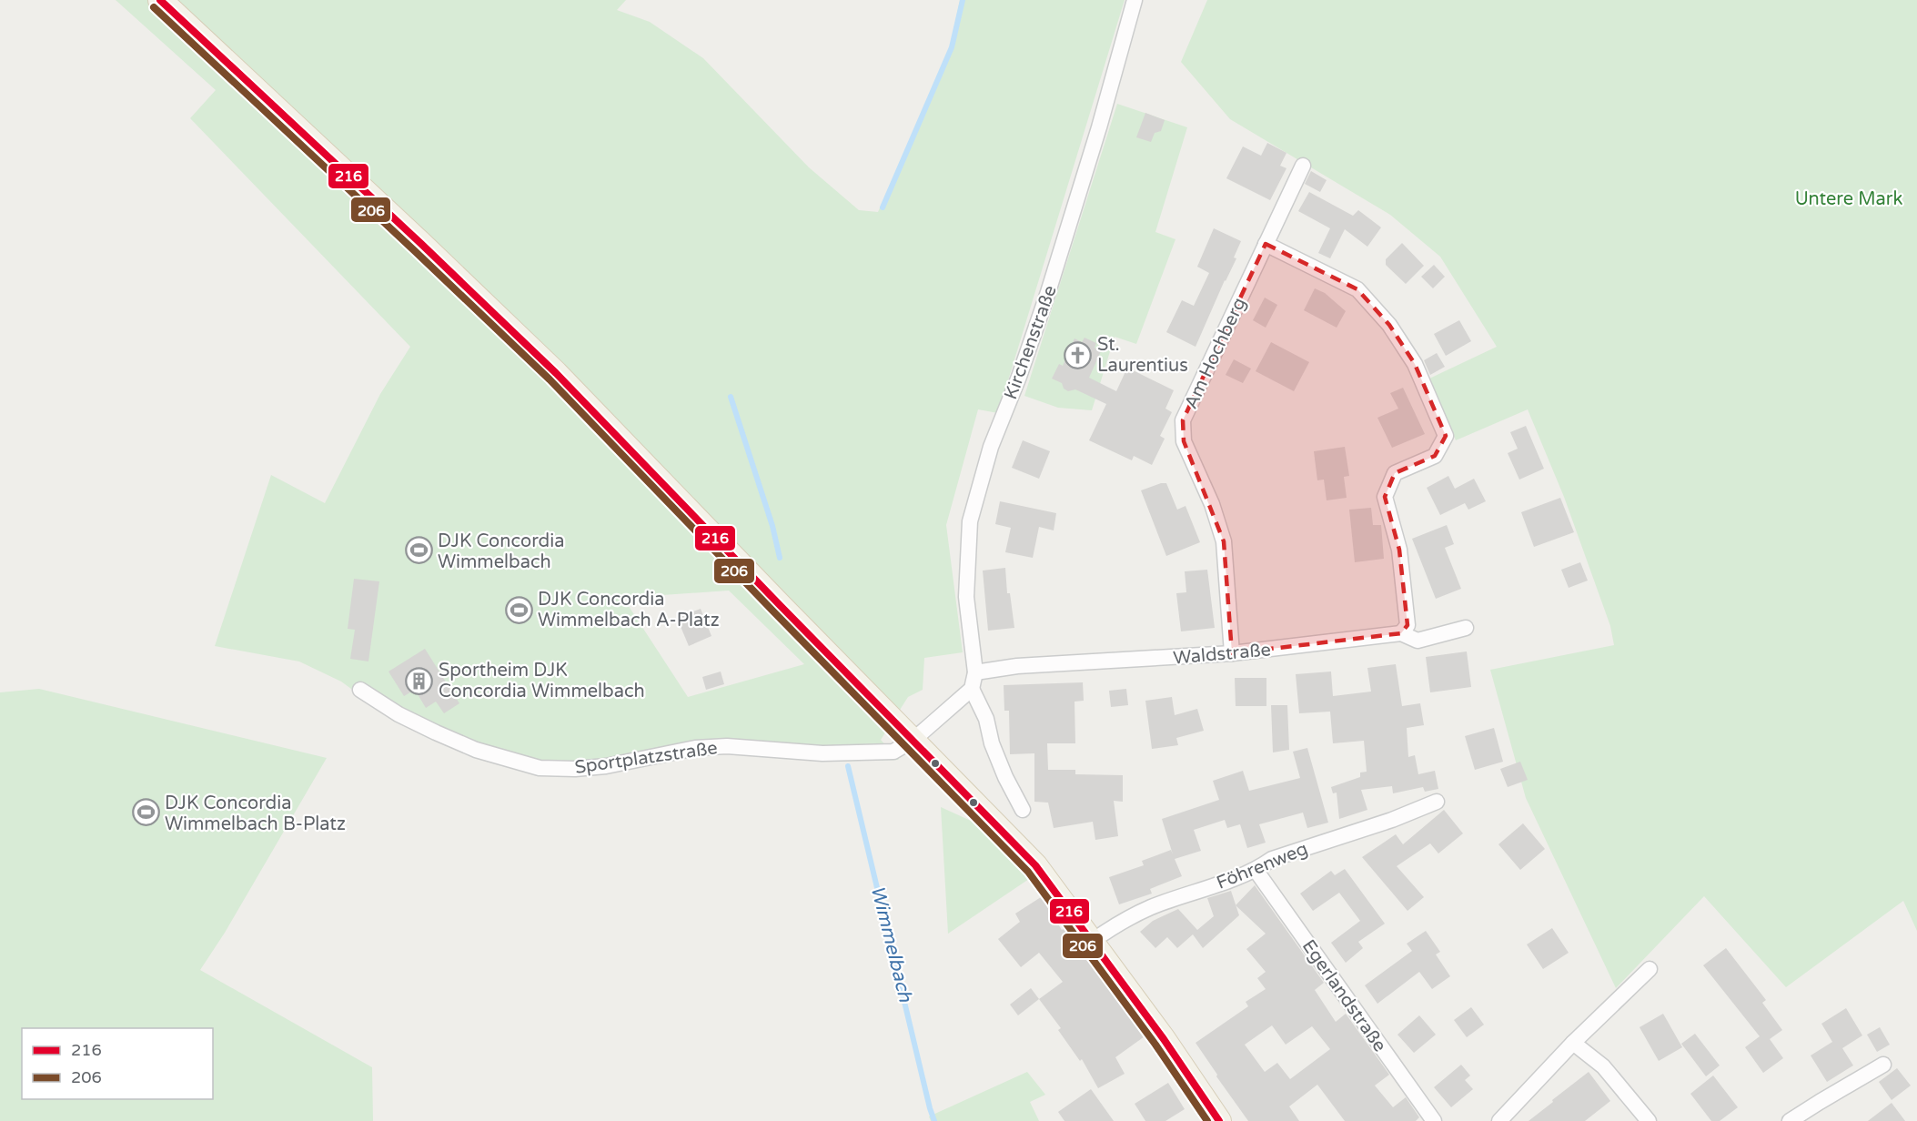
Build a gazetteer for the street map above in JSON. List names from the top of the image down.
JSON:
{
  "streets": {
    "street": [
      "Kirchenstraße",
      "Am Hochberg",
      "Waldstraße",
      "Sportplatzstraße",
      "Föhrenweg",
      "Egerlandstraße"
    ]
  },
  "crossings": [
    ["Kirchenstraße", "Waldstraße"],
    ["Am Hochberg", "Waldstraße"],
    ["Föhrenweg", "Egerlandstraße"]
  ],
  "water": ["Wimmelbach"],
  "parks": ["Untere Mark"],
  "places": {
    "church": ["St. Laurentius"],
    "sports": ["DJK Concordia Wimmelbach", "DJK Concordia Wimmelbach A-Platz", "DJK Concordia Wimmelbach B-Platz"],
    "building": ["Sportheim DJK Concordia Wimmelbach"]
  },
  "lines": ["transit line 216", "transit line 206"],
  "legend": ["216", "206"]
}
